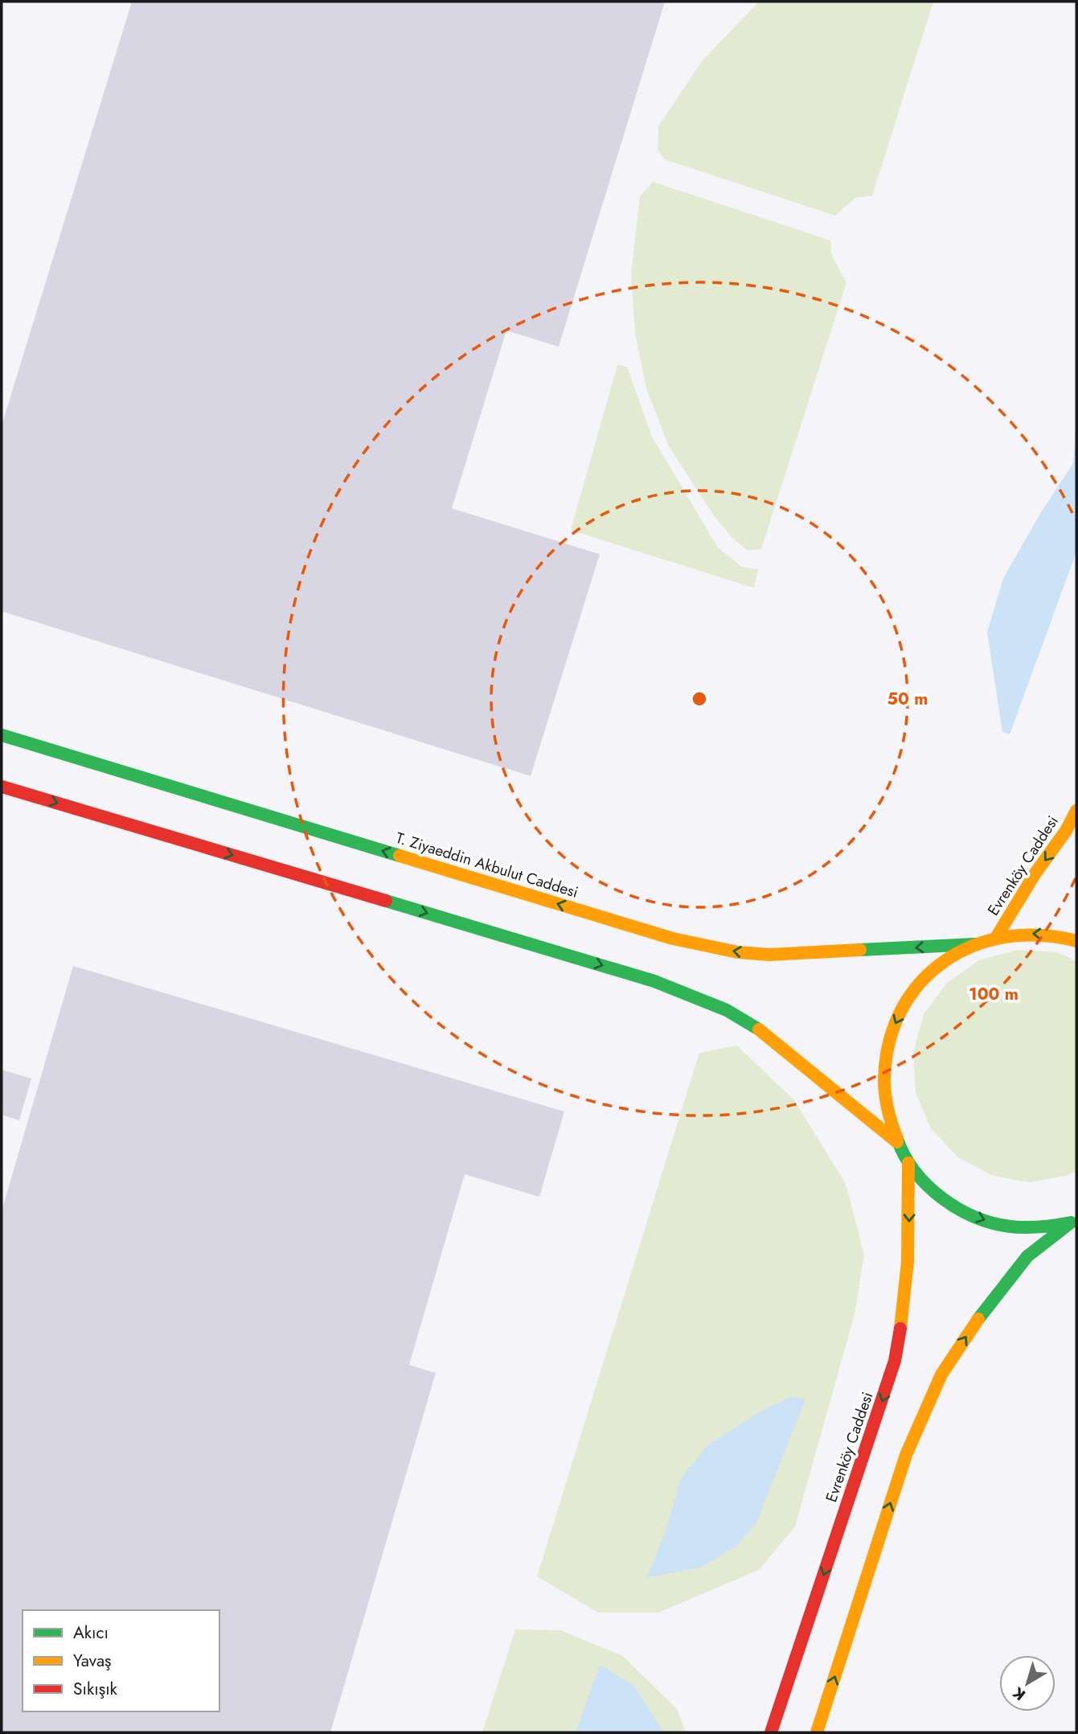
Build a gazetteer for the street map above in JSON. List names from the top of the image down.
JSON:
{
  "streets": {
    "street": ["T. Ziyaeddin Akbulut Caddesi", "Evrenköy Caddesi"]
  },
  "legend": ["Akıcı", "Yavaş", "Sıkışık"],
  "north": "bottom left",
  "rings": ["50 m", "100 m"]
}
